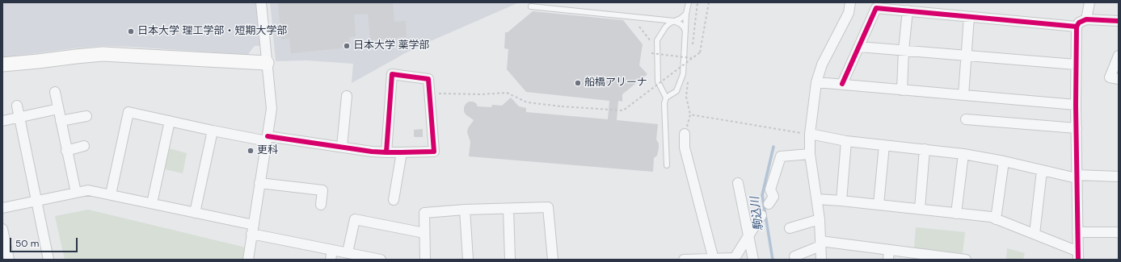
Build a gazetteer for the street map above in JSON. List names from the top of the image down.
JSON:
{
  "water": ["駒込川"],
  "places": [
    "日本大学 理工学部・短期大学部",
    "日本大学 薬学部",
    "船橋アリーナ",
    "更科"
  ],
  "scale_bar": "50 m"
}
